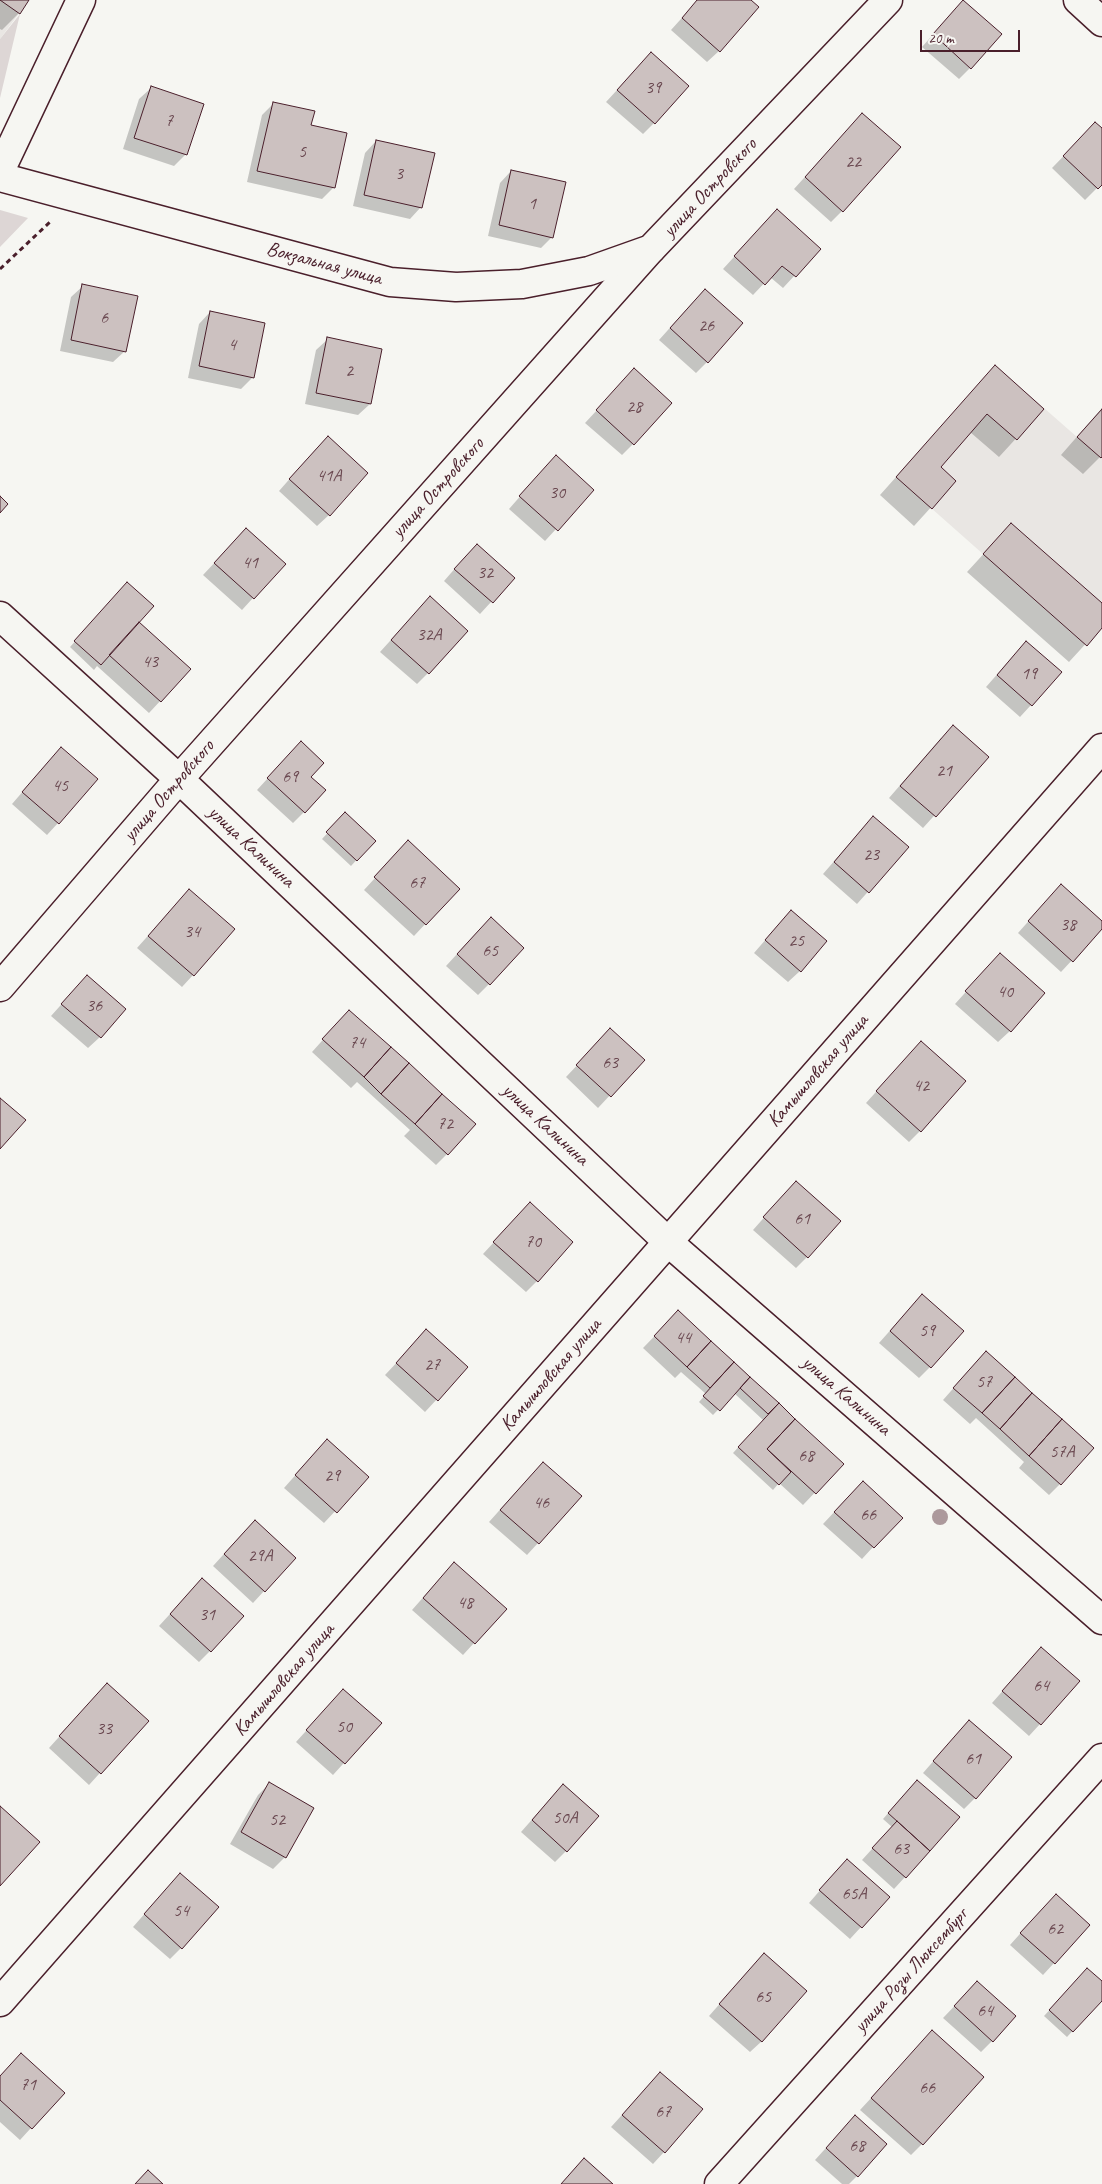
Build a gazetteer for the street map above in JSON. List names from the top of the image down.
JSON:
{
  "streets": {
    "street": [
      "улица Островского",
      "Вокзальная улица",
      "улица Калинина",
      "Камышловская улица",
      "улица Розы Люксембург"
    ]
  },
  "crossings": [
    ["улица Островского", "Вокзальная улица"],
    ["улица Островского", "улица Калинина"],
    ["улица Калинина", "Камышловская улица"]
  ],
  "house_numbers": [
    "39",
    "7",
    "5",
    "22",
    "3",
    "1",
    "6",
    "26",
    "4",
    "2",
    "28",
    "41А",
    "30",
    "41",
    "32",
    "32А",
    "43",
    "19",
    "21",
    "69",
    "45",
    "23",
    "67",
    "38",
    "34",
    "25",
    "65",
    "40",
    "36",
    "74",
    "63",
    "42",
    "72",
    "61",
    "70",
    "59",
    "44",
    "27",
    "57",
    "57А",
    "68",
    "29",
    "46",
    "66",
    "29А",
    "48",
    "31",
    "64",
    "50",
    "33",
    "61",
    "50А",
    "52",
    "63",
    "65А",
    "54",
    "62",
    "65",
    "64",
    "71",
    "66",
    "67",
    "68"
  ],
  "scale_bar": "20 m"
}
